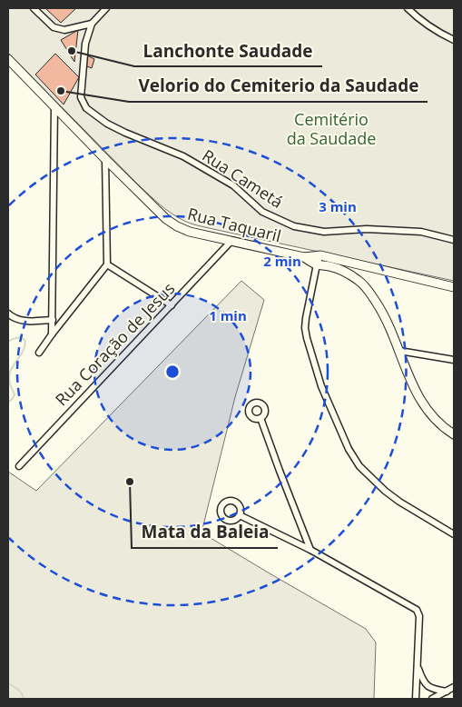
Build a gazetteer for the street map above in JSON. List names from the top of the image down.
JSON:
{
  "streets": {
    "street": ["Rua Cametá", "Rua Taquaril", "Rua Coração de Jesus"]
  },
  "crossings": [
    ["Rua Taquaril", "Rua Coração de Jesus"]
  ],
  "parks": ["Cemitério da Saudade"],
  "places": ["Lanchonte Saudade", "Velorio do Cemiterio da Saudade", "Mata da Baleia"],
  "rings": ["3 min", "2 min", "1 min"]
}
